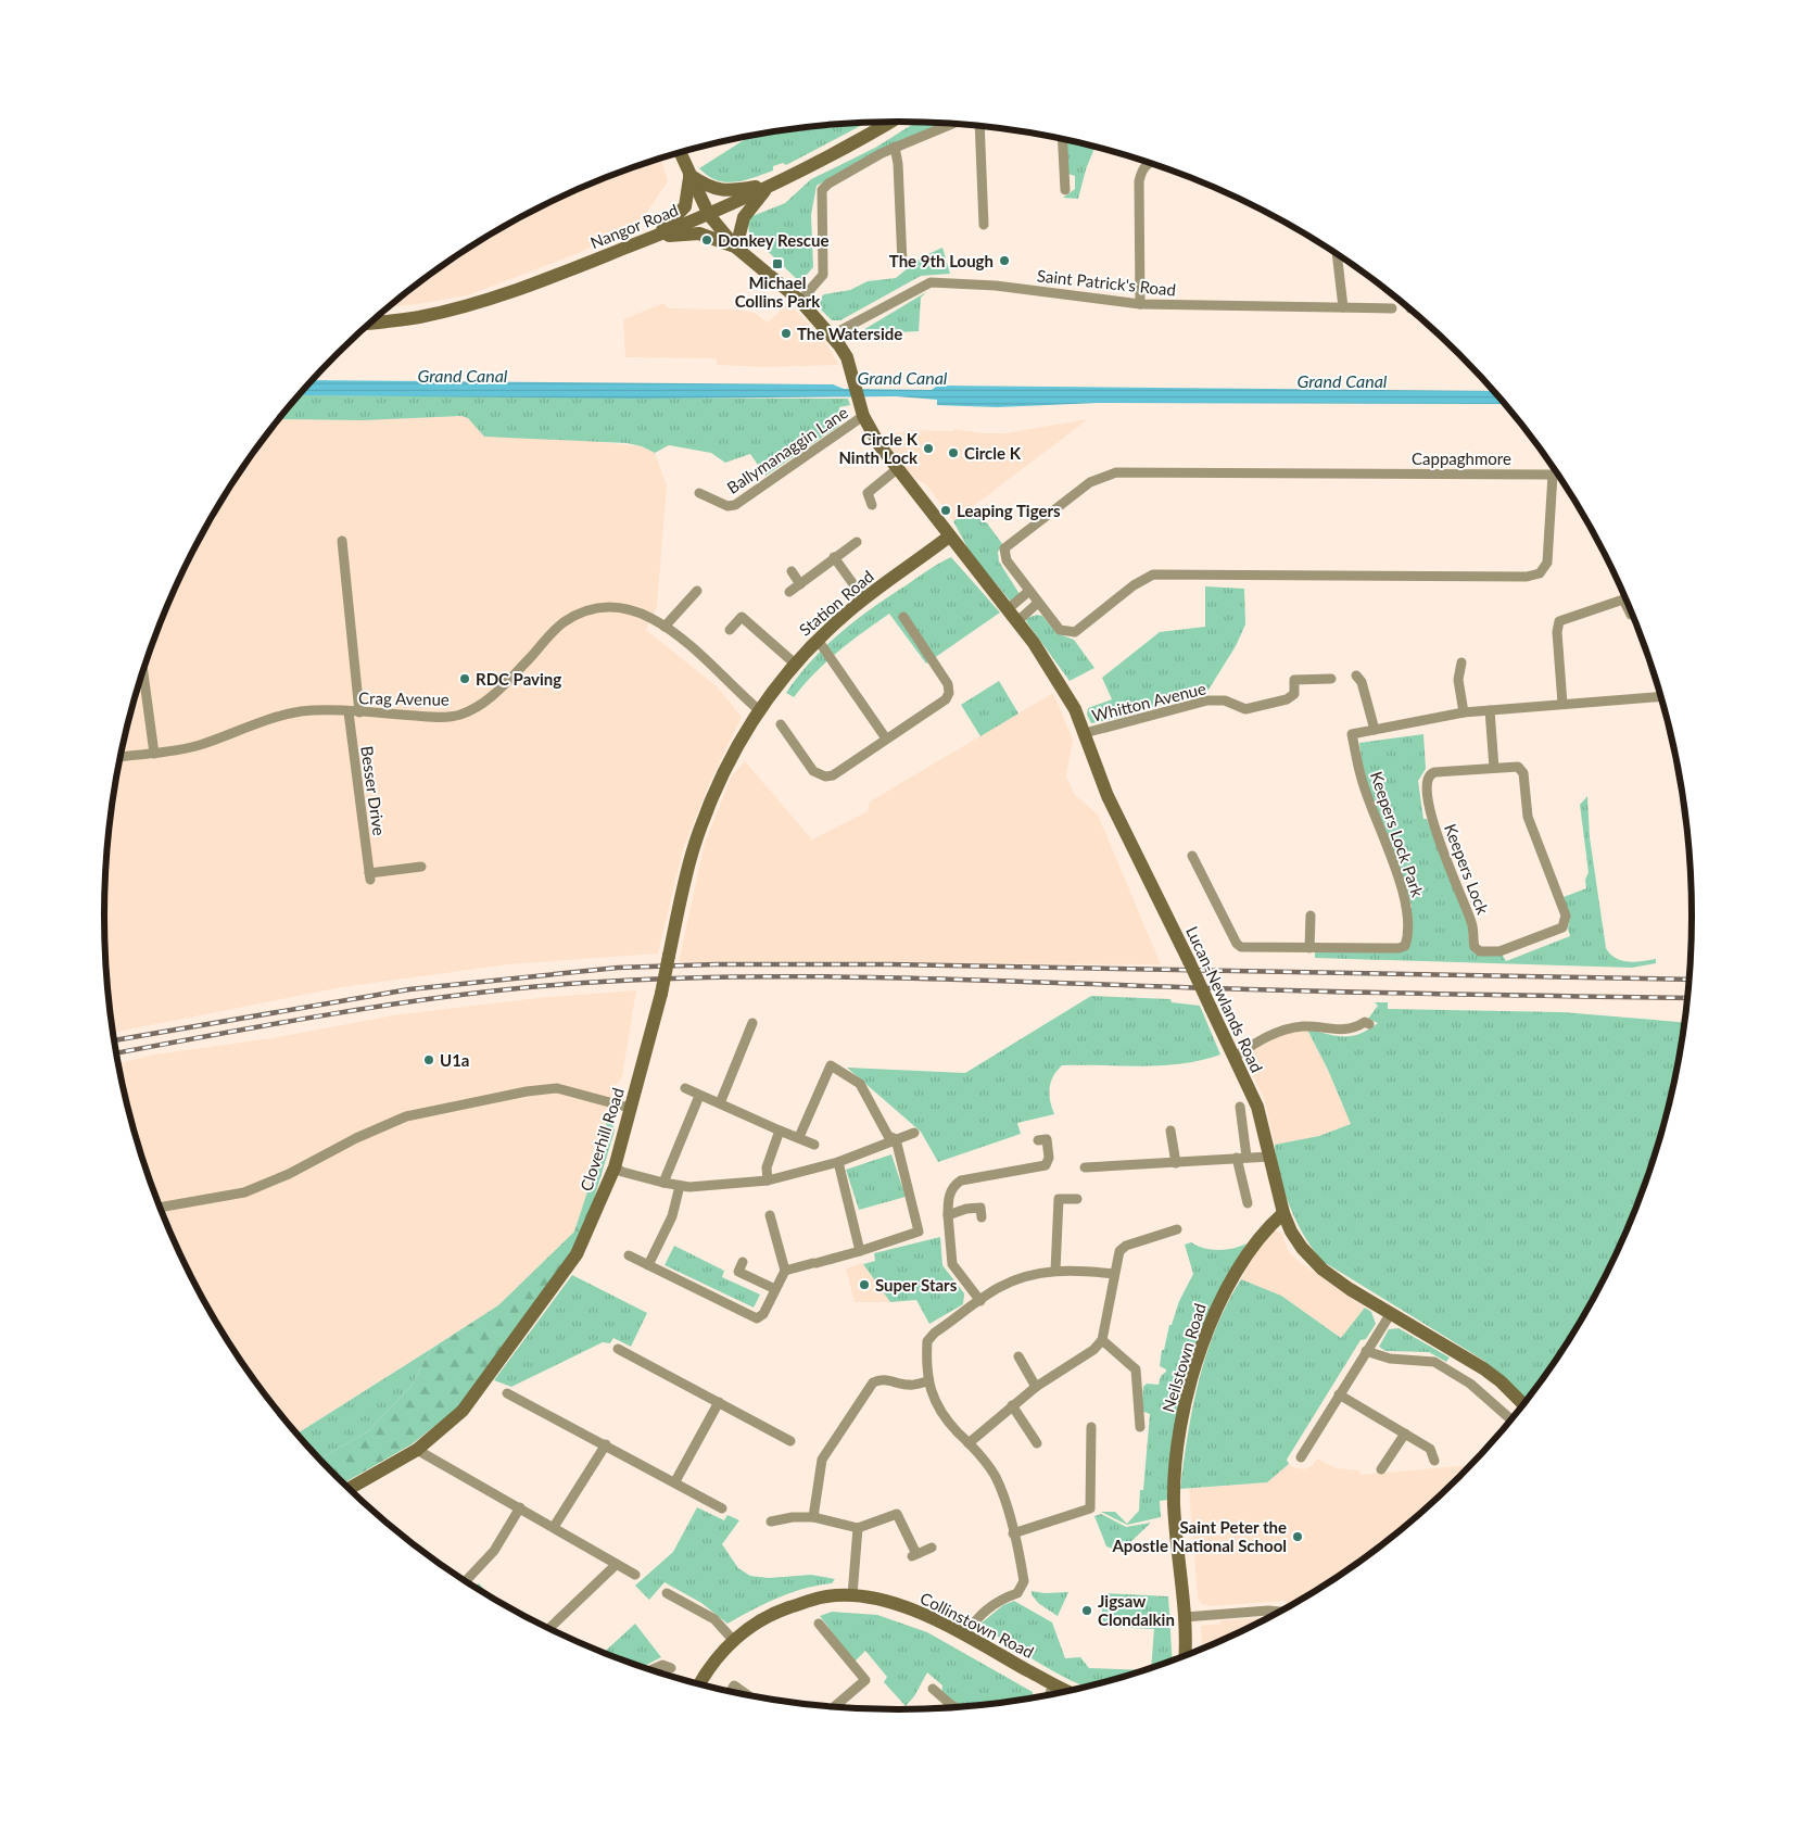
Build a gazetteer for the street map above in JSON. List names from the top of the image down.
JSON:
{
  "streets": {
    "street": [
      "Nangor Road",
      "Saint Patrick's Road",
      "Ballymanaggin Lane",
      "Cappaghmore",
      "Station Road",
      "Crag Avenue",
      "Whitton Avenue",
      "Besser Drive",
      "Keepers Lock Park",
      "Keepers Lock",
      "Lucan-Newlands Road",
      "Cloverhill Road",
      "Neilstown Road",
      "Collinstown Road"
    ]
  },
  "crossings": [
    ["Saint Patrick's Road", "Lucan-Newlands Road"],
    ["Ballymanaggin Lane", "Lucan-Newlands Road"],
    ["Station Road", "Crag Avenue"],
    ["Station Road", "Lucan-Newlands Road"],
    ["Station Road", "Cloverhill Road"],
    ["Crag Avenue", "Besser Drive"],
    ["Crag Avenue", "Cloverhill Road"],
    ["Whitton Avenue", "Lucan-Newlands Road"],
    ["Lucan-Newlands Road", "Neilstown Road"]
  ],
  "water": ["Grand Canal"],
  "places": {
    "other": [
      "Donkey Rescue",
      "The 9th Lough",
      "The Waterside",
      "Circle K Ninth Lock",
      "Circle K",
      "Leaping Tigers",
      "RDC Paving",
      "U1a",
      "Super Stars",
      "Saint Peter the Apostle National School",
      "Jigsaw Clondalkin"
    ],
    "transit": ["Michael Collins Park"]
  }
}
